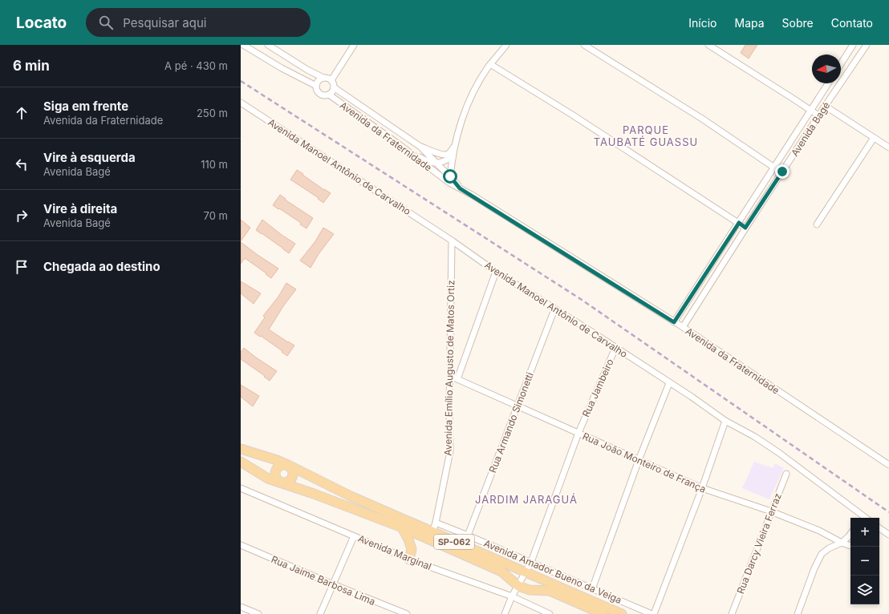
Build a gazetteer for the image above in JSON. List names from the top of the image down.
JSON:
{
  "streets": {
    "main road": ["SP-062"],
    "street": [
      "Avenida Bagé",
      "Avenida da Fraternidade",
      "Avenida Manoel Antônio de Carvalho",
      "Avenida Emílio Augusto de Matos Ortiz",
      "Rua Jambeiro",
      "Rua Armando Simonetti",
      "Rua João Monteiro de França",
      "Rua Darcy Vieira Ferraz",
      "Avenida Marginal",
      "Avenida Amador Bueno da Veiga",
      "Rua Jaime Barbosa Lima"
    ]
  },
  "crossings": [
    ["Avenida Bagé", "Avenida da Fraternidade"],
    ["Avenida Manoel Antônio de Carvalho", "Avenida Emílio Augusto de Matos Ortiz"],
    ["Avenida Manoel Antônio de Carvalho", "Rua Jambeiro"],
    ["Avenida Manoel Antônio de Carvalho", "Rua Armando Simonetti"],
    ["Avenida Emílio Augusto de Matos Ortiz", "Rua João Monteiro de França"],
    ["Avenida Emílio Augusto de Matos Ortiz", "SP-062"],
    ["Avenida Emílio Augusto de Matos Ortiz", "Avenida Amador Bueno da Veiga"],
    ["Rua Jambeiro", "Rua João Monteiro de França"],
    ["Rua Jambeiro", "SP-062"],
    ["Rua Jambeiro", "Avenida Marginal"],
    ["Rua Jambeiro", "Avenida Amador Bueno da Veiga"],
    ["Rua Armando Simonetti", "Rua João Monteiro de França"],
    ["Rua Armando Simonetti", "Avenida Amador Bueno da Veiga"],
    ["Rua João Monteiro de França", "Rua Darcy Vieira Ferraz"]
  ],
  "districts": ["PARQUE TAUBATÉ GUASSU", "JARDIM JARAGUÁ"],
  "north": "left",
  "page": {
    "header": "Locato",
    "search": "Pesquisar aqui",
    "nav": [
      "Início",
      "Mapa",
      "Sobre",
      "Contato"
    ],
    "heading": ["6 min", "A pé · 430 m"],
    "list": [
      ["Siga em frente", "Avenida da Fraternidade", "250 m"],
      ["Vire à esquerda", "Avenida Bagé", "110 m"],
      ["Vire à direita", "Avenida Bagé", "70 m"],
      "Chegada ao destino"
    ],
    "map_buttons": ["+", "−"]
  }
}
